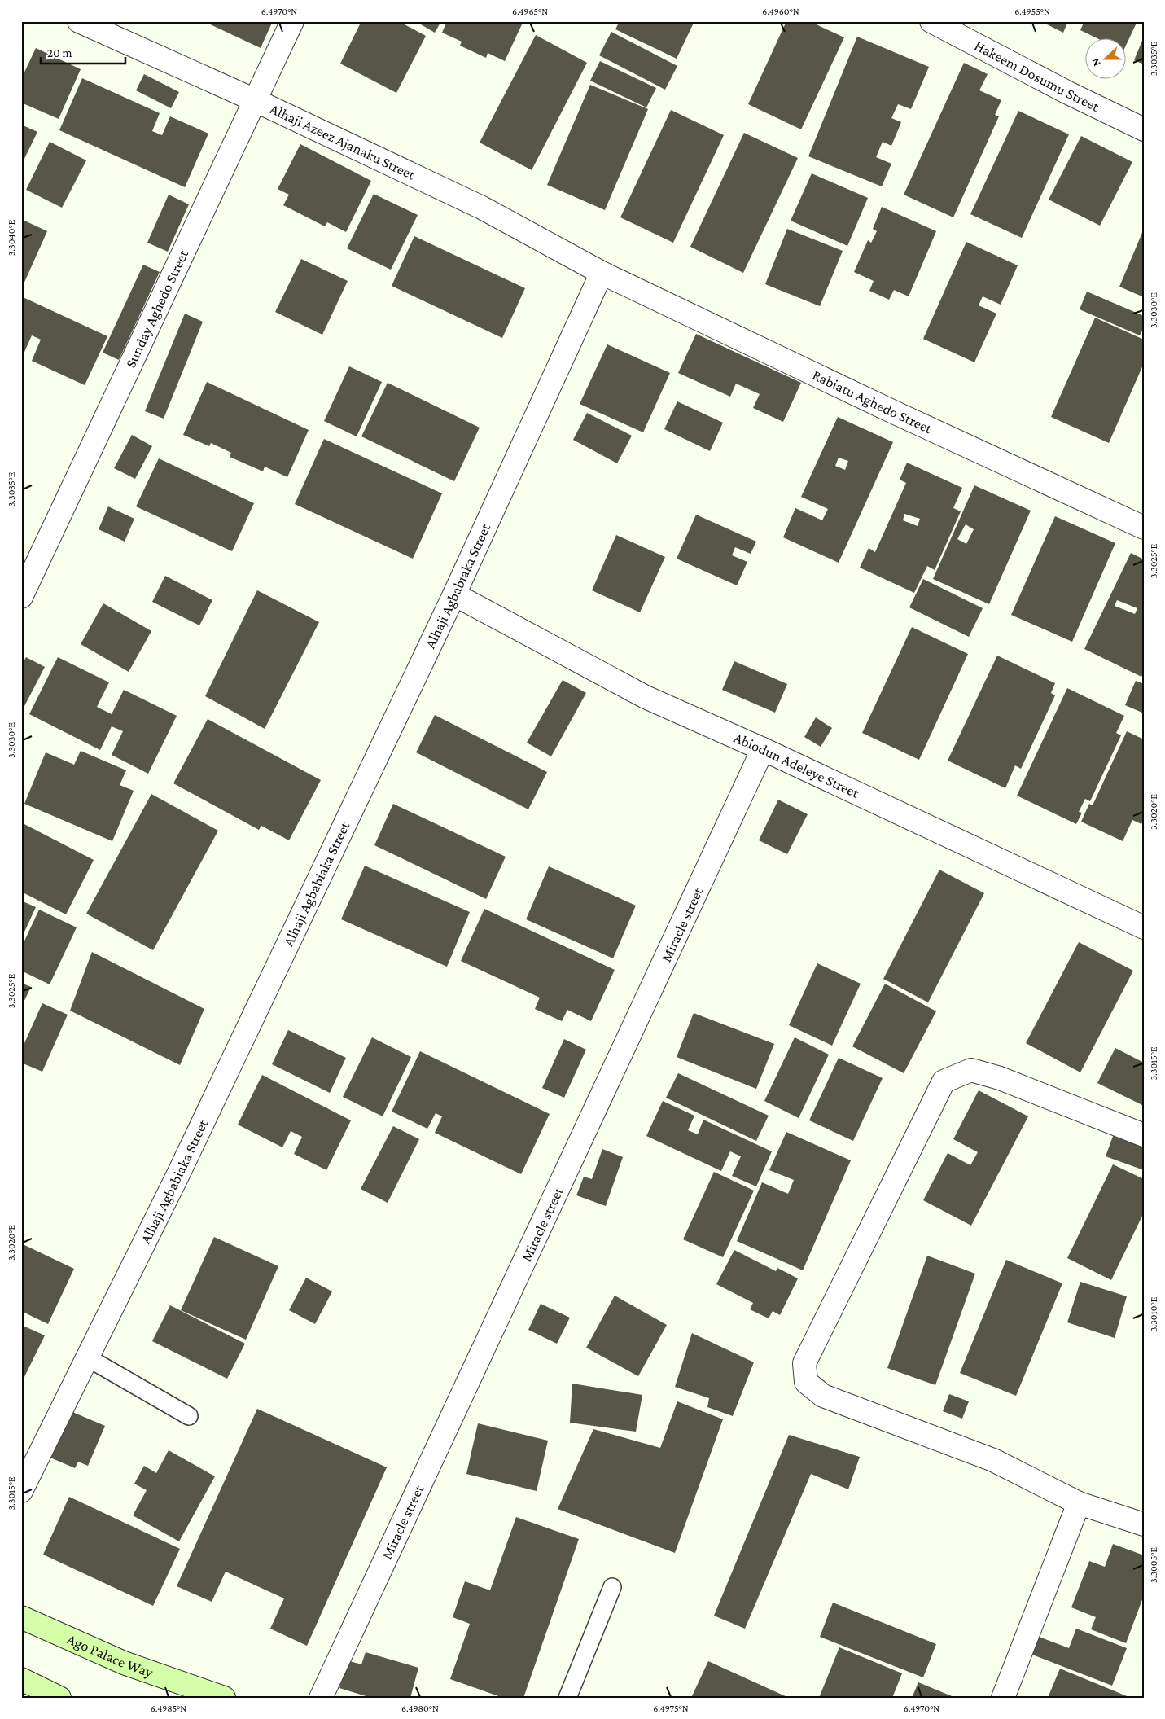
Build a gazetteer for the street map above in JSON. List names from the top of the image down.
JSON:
{
  "streets": {
    "main road": ["Ago Palace Way"],
    "street": [
      "Hakeem Dosumu Street",
      "Alhaji Azeez Ajanaku Street",
      "Sunday Aghedo Street",
      "Rabiatu Aghedo Street",
      "Alhaji Agbabiaka Street",
      "Abiodun Adeleye Street",
      "Miracle street"
    ]
  },
  "crossings": [
    ["Alhaji Azeez Ajanaku Street", "Sunday Aghedo Street"],
    ["Alhaji Azeez Ajanaku Street", "Rabiatu Aghedo Street"],
    ["Alhaji Azeez Ajanaku Street", "Alhaji Agbabiaka Street"],
    ["Rabiatu Aghedo Street", "Alhaji Agbabiaka Street"],
    ["Alhaji Agbabiaka Street", "Abiodun Adeleye Street"],
    ["Abiodun Adeleye Street", "Miracle street"]
  ],
  "scale_bar": "20 m",
  "north": "left",
  "coordinates": [
    "6.4970°N",
    "6.4965°N",
    "6.4960°N",
    "6.4955°N",
    "3.3035°E",
    "3.3040°E",
    "3.3030°E",
    "3.3025°E",
    "3.3020°E",
    "3.3015°E",
    "3.3010°E",
    "3.3005°E",
    "6.4985°N",
    "6.4980°N",
    "6.4975°N"
  ]
}
